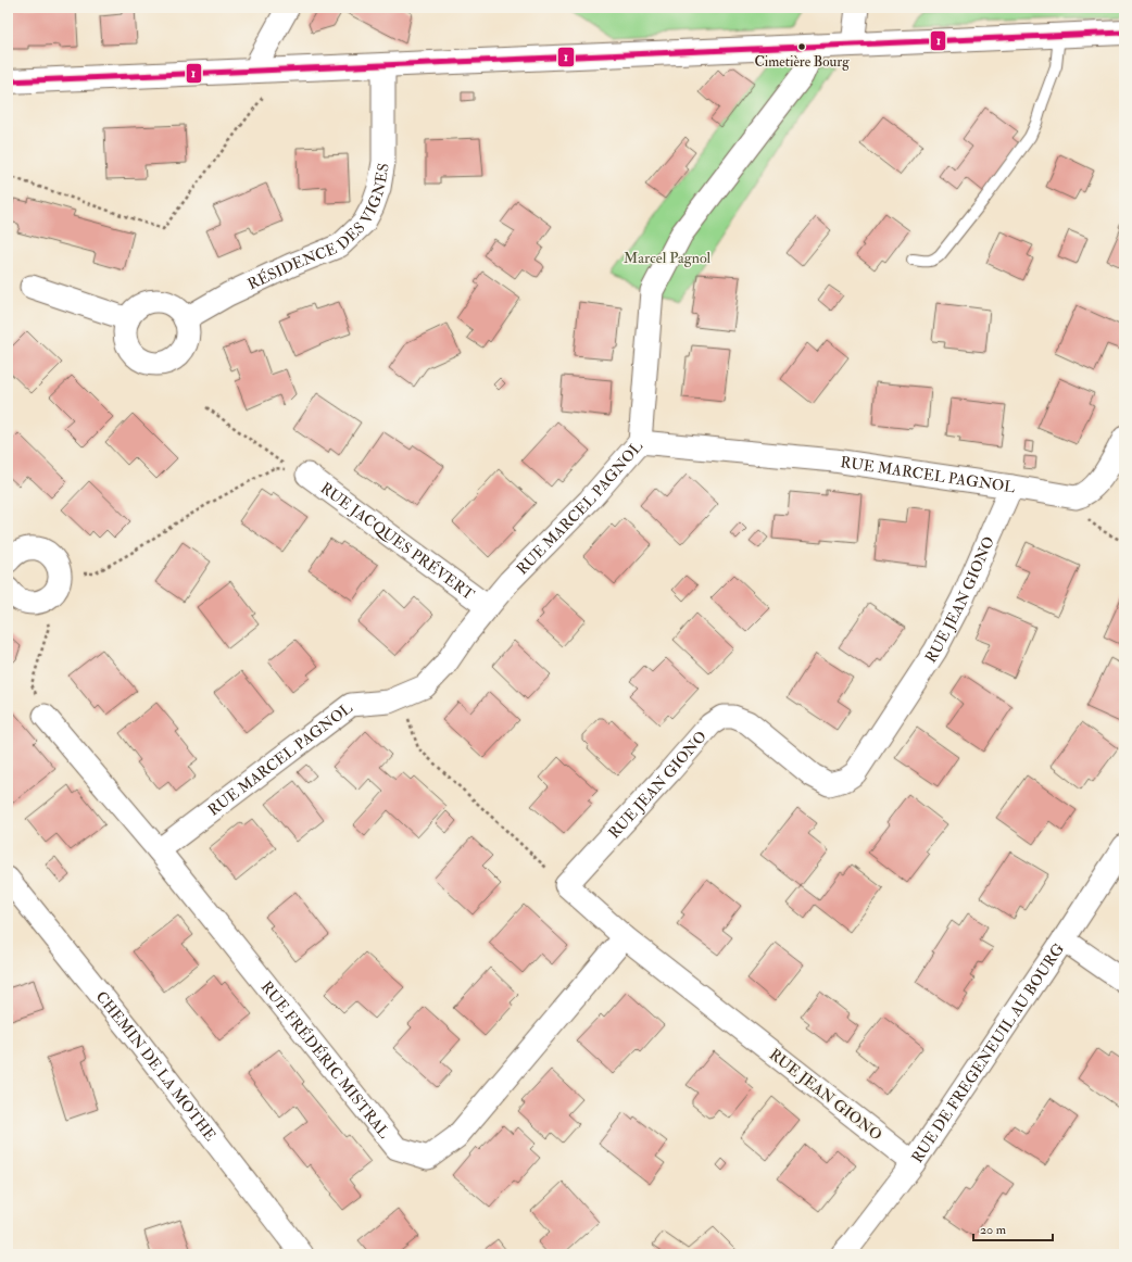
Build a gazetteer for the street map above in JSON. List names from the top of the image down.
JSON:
{
  "streets": {
    "street": [
      "RÉSIDENCE DES VIGNES",
      "RUE MARCEL PAGNOL",
      "RUE JACQUES PRÉVERT",
      "RUE JEAN GIONO",
      "RUE DE FREGENEUIL AU BOURG",
      "RUE FRÉDÉRIC MISTRAL",
      "CHEMIN DE LA MOTHE"
    ]
  },
  "crossings": [
    ["RUE MARCEL PAGNOL", "RUE JACQUES PRÉVERT"],
    ["RUE MARCEL PAGNOL", "RUE JEAN GIONO"],
    ["RUE MARCEL PAGNOL", "RUE FRÉDÉRIC MISTRAL"],
    ["RUE JEAN GIONO", "RUE DE FREGENEUIL AU BOURG"],
    ["RUE JEAN GIONO", "RUE FRÉDÉRIC MISTRAL"]
  ],
  "parks": ["Marcel Pagnol"],
  "places": ["Cimetière Bourg"],
  "lines": ["transit line 1"],
  "scale_bar": "20 m"
}
